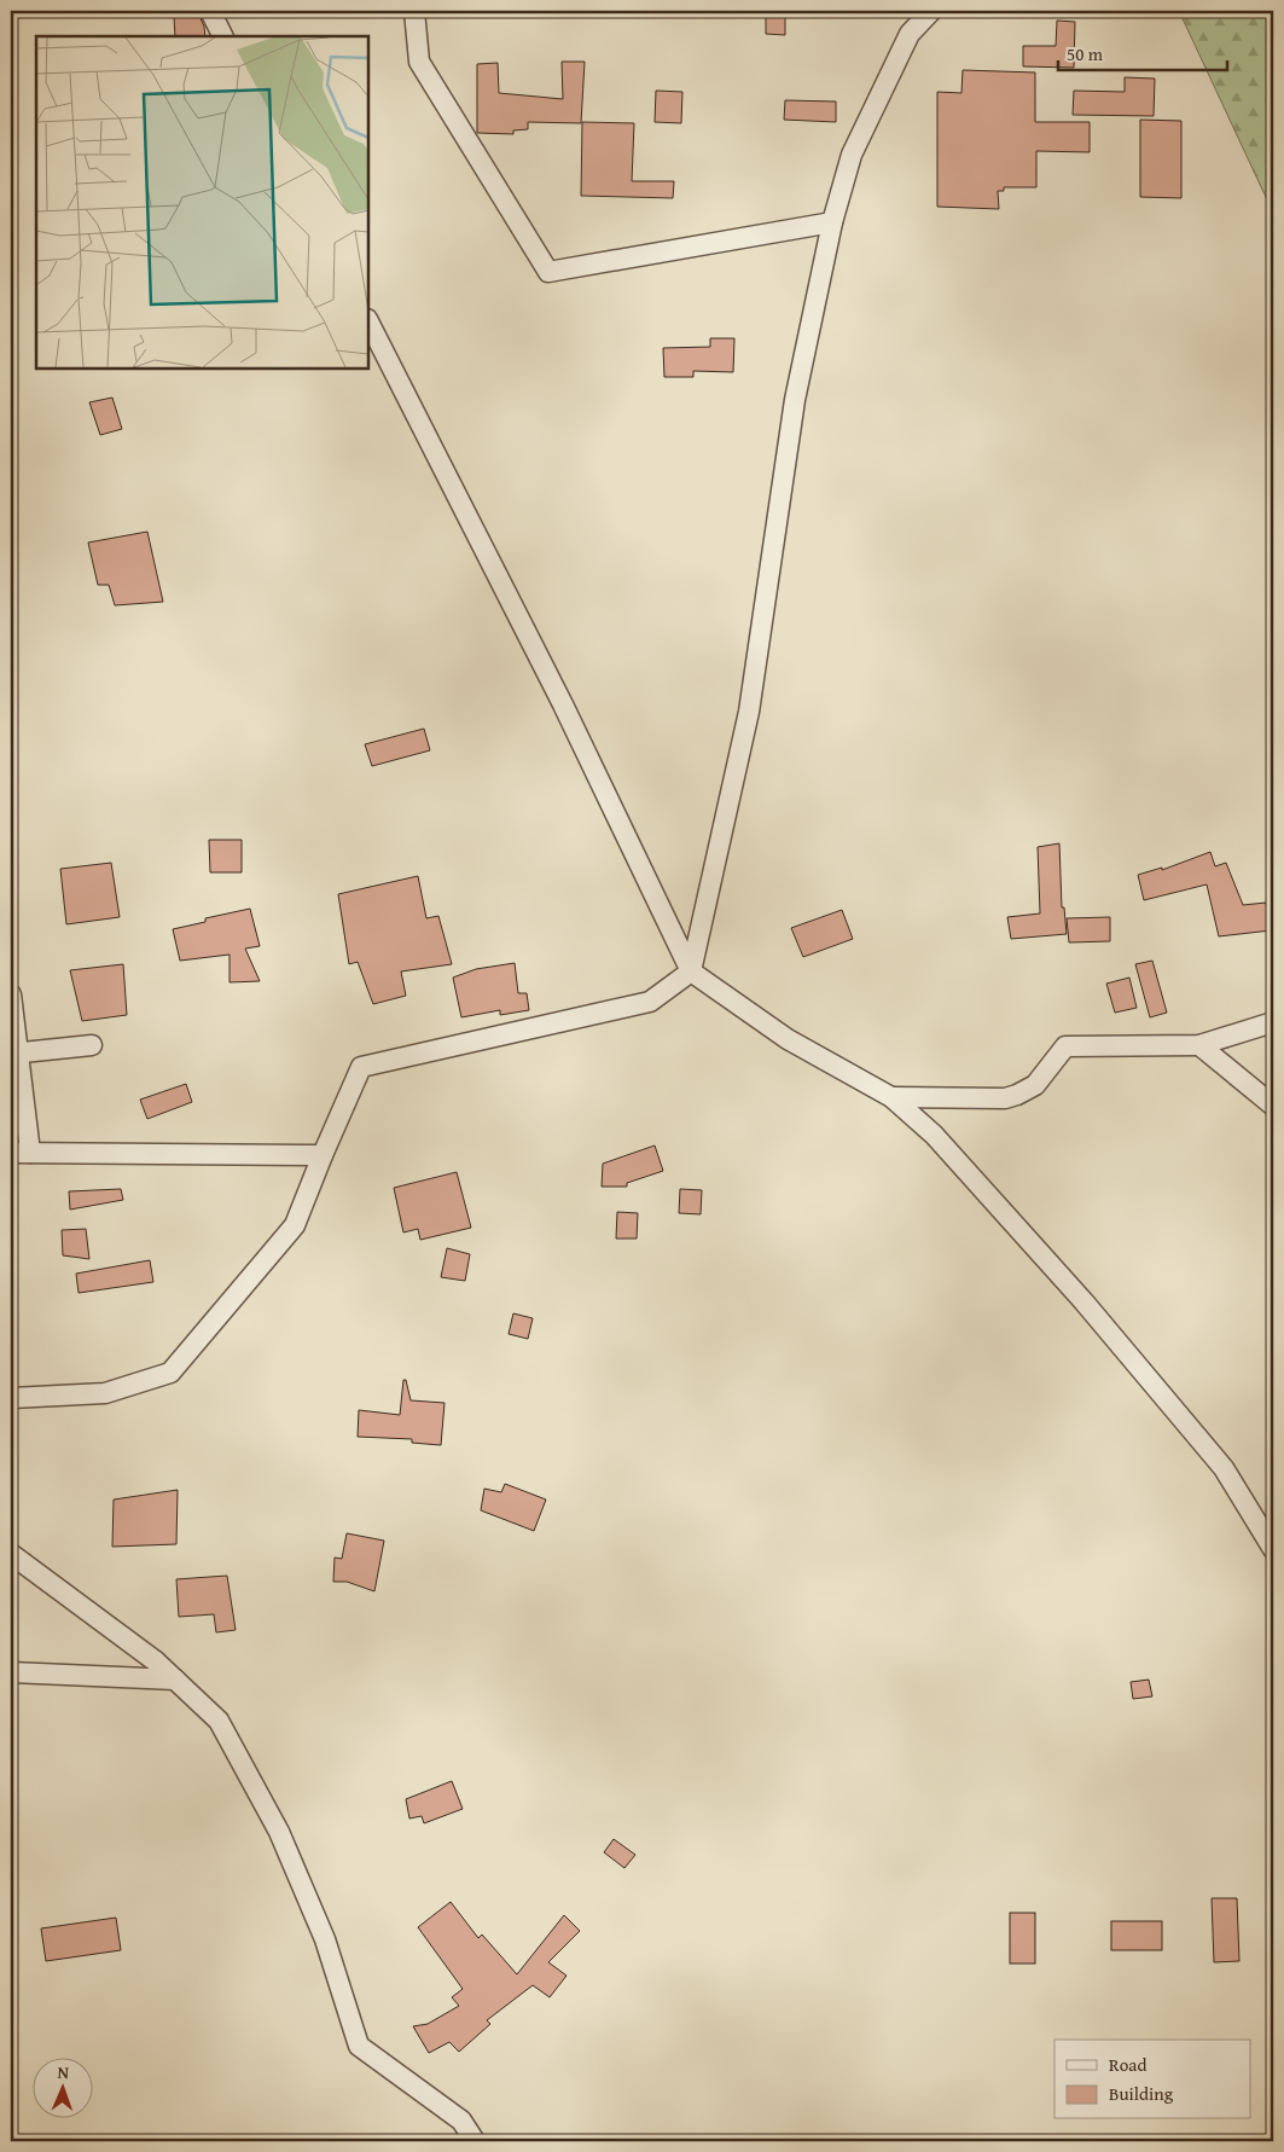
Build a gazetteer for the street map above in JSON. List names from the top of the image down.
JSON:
{
  "legend": ["Road", "Building"],
  "scale_bar": "50 m",
  "north": "top"
}
